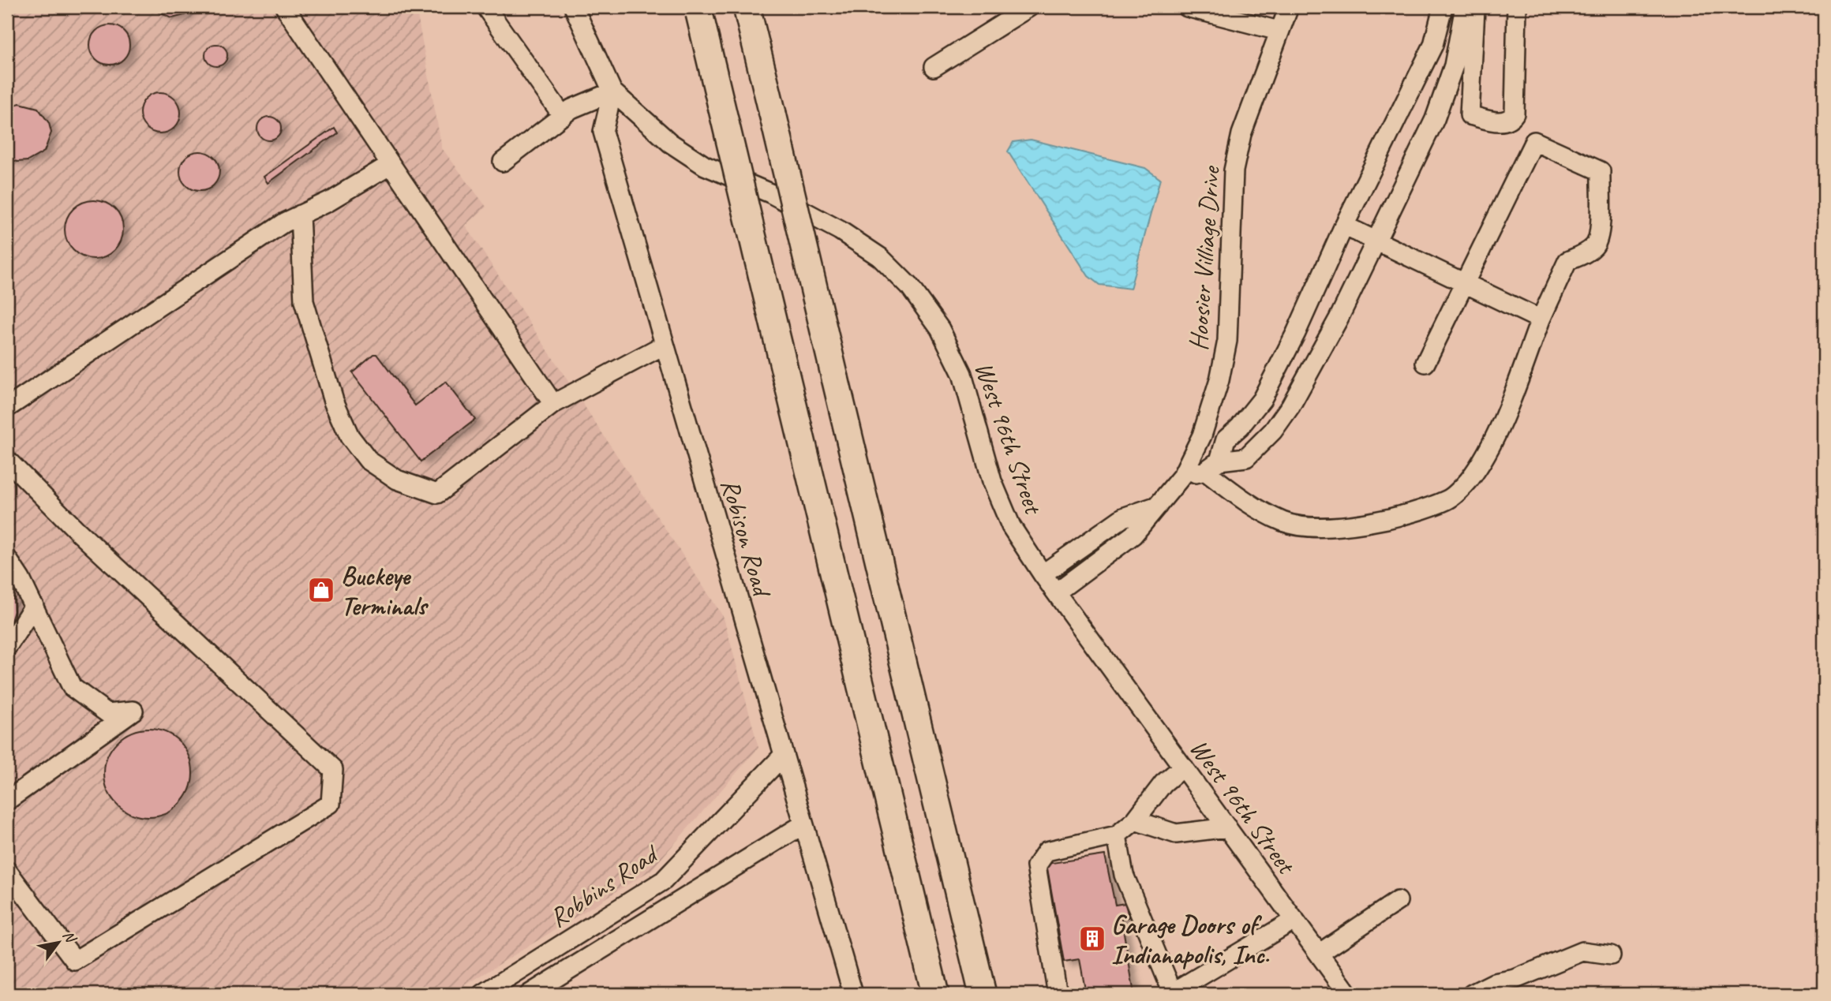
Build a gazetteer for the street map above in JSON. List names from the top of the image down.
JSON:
{
  "streets": {
    "street": [
      "Hoosier Villiage Drive",
      "West 96th Street",
      "Robison Road",
      "Robbins Road"
    ]
  },
  "crossings": [
    ["Hoosier Villiage Drive", "West 96th Street"],
    ["West 96th Street", "Robison Road"],
    ["Robison Road", "Robbins Road"]
  ],
  "places": {
    "shop": ["Buckeye Terminals"],
    "building": ["Garage Doors of Indianapolis, Inc."]
  },
  "north": "top right"
}
